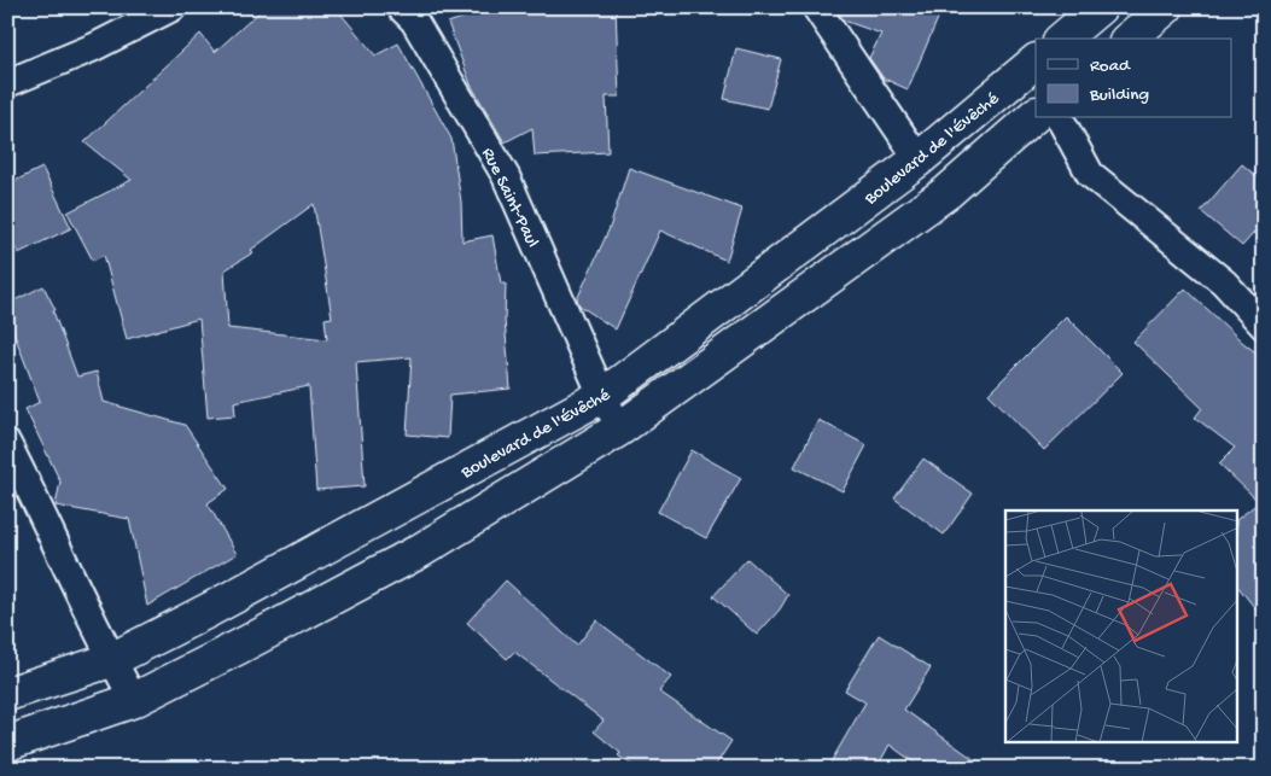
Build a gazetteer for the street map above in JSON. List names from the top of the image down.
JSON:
{
  "streets": {
    "main road": ["Boulevard de l'Évêché"],
    "street": ["Rue Saint-Paul"]
  },
  "crossings": [
    ["Boulevard de l'Évêché", "Rue Saint-Paul"]
  ],
  "legend": ["Road", "Building"]
}
